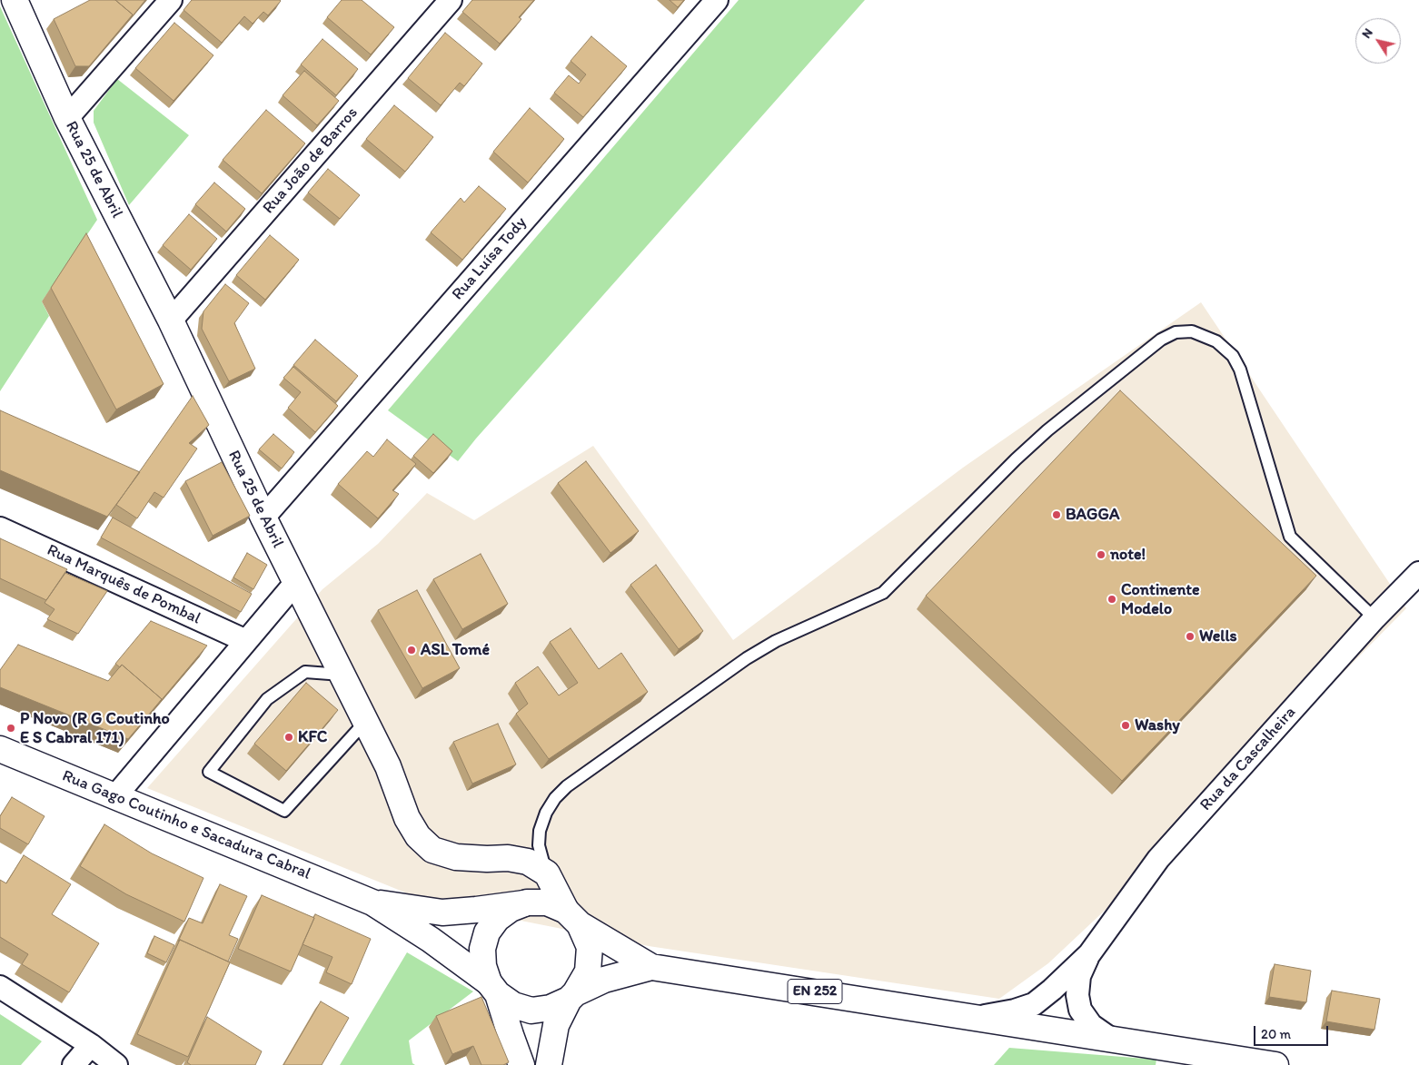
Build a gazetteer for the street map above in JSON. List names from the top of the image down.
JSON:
{
  "streets": {
    "street": [
      "Rua João de Barros",
      "Rua 25 de Abril",
      "Rua Luísa Tody",
      "Rua Marquês de Pombal",
      "Rua da Cascalheira",
      "Rua Gago Coutinho e Sacadura Cabral",
      "EN 252"
    ]
  },
  "crossings": [
    ["Rua João de Barros", "Rua 25 de Abril"],
    ["Rua 25 de Abril", "Rua Luísa Tody"],
    ["Rua da Cascalheira", "EN 252"],
    ["Rua Gago Coutinho e Sacadura Cabral", "EN 252"]
  ],
  "places": [
    "BAGGA",
    "note!",
    "Continente Modelo",
    "Wells",
    "ASL Tomé",
    "Washy",
    "P Novo (R G Coutinho E S Cabral 171)",
    "KFC"
  ],
  "scale_bar": "20 m",
  "north": "top left"
}
